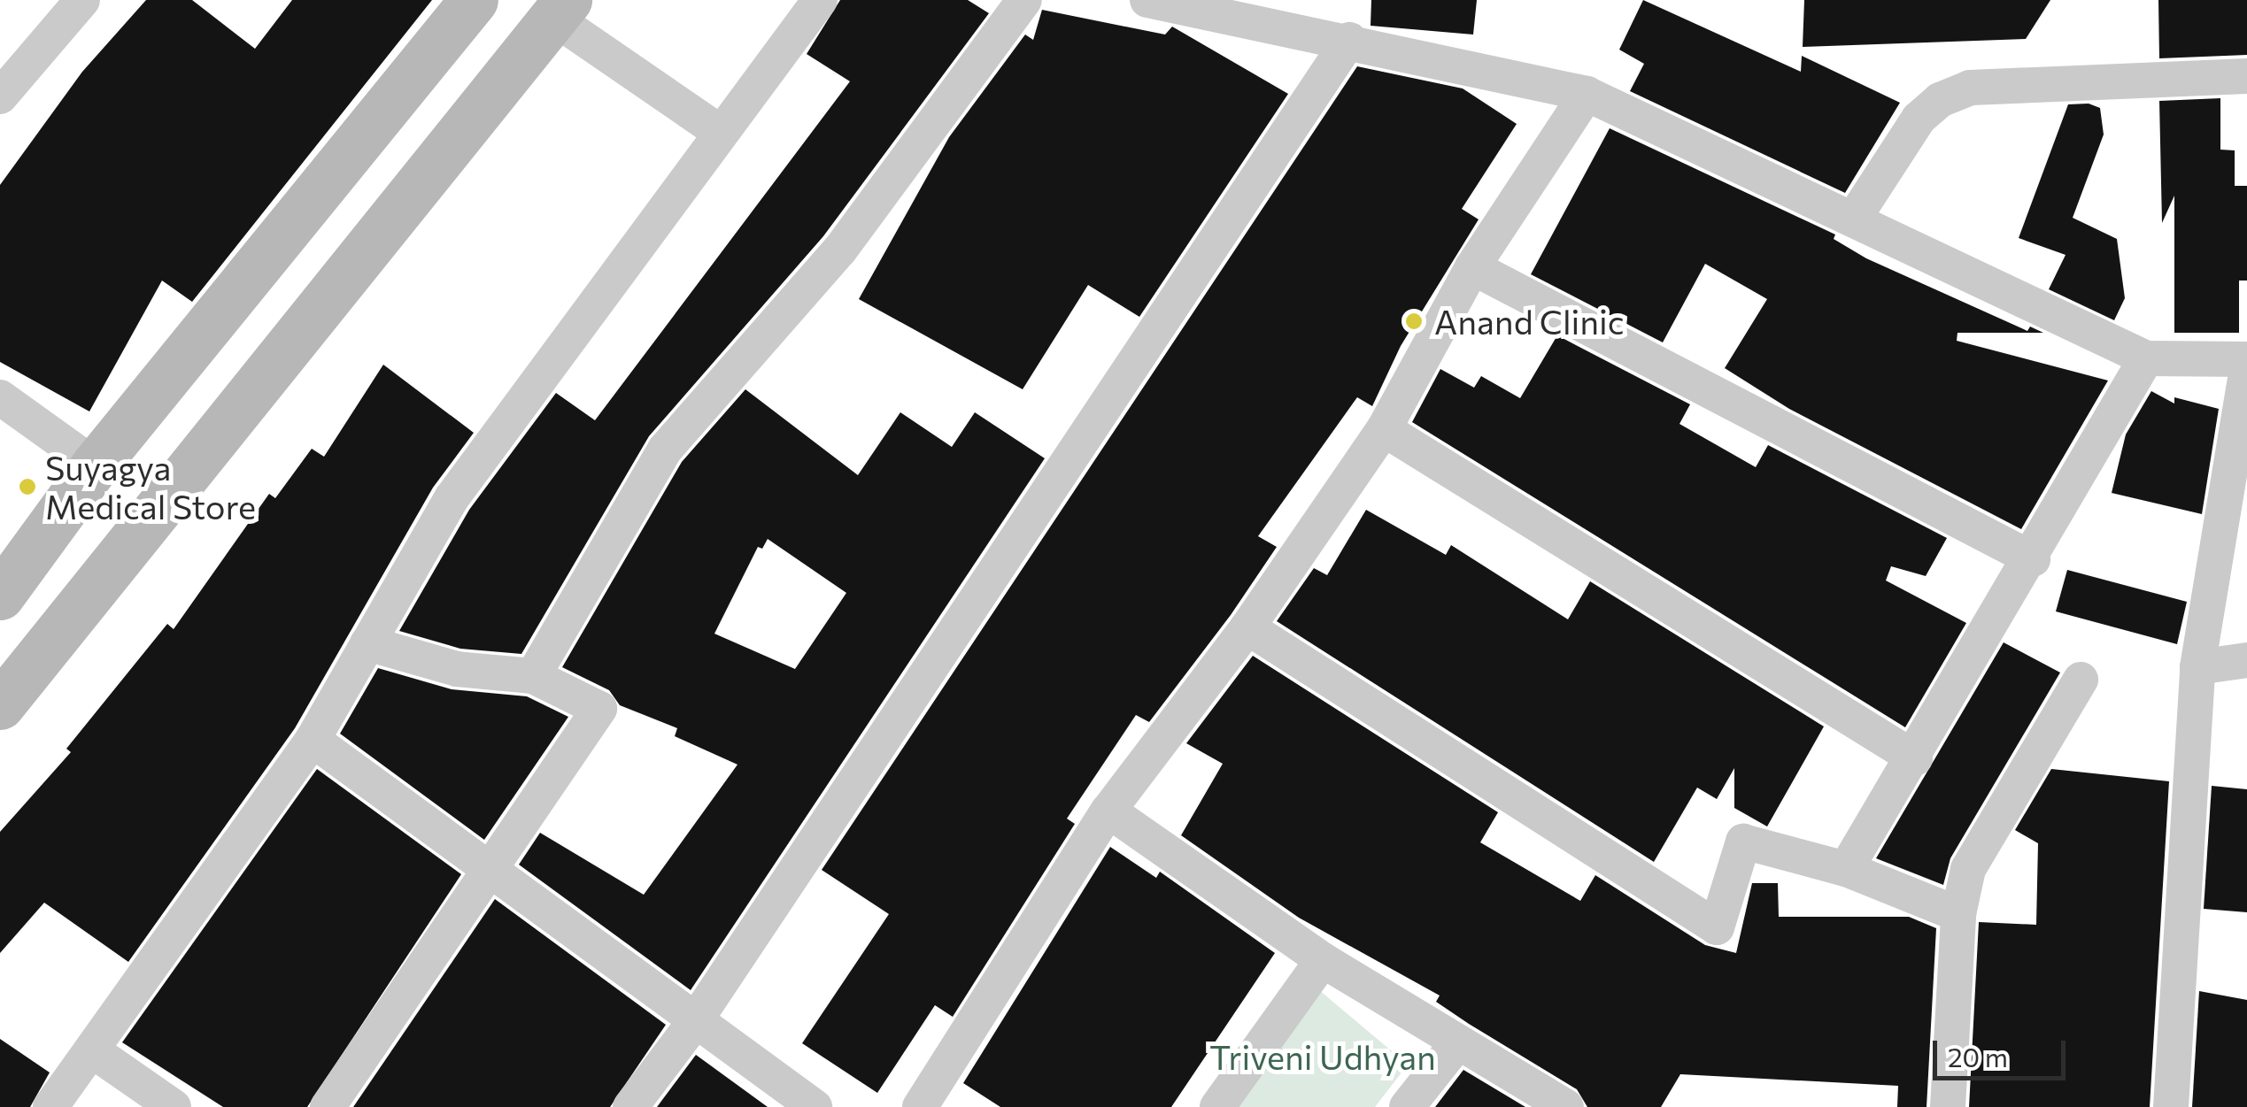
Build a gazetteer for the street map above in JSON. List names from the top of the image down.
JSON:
{
  "parks": ["Triveni Udhyan"],
  "places": ["Anand Clinic", "Suyagya Medical Store"],
  "scale_bar": "20 m"
}
